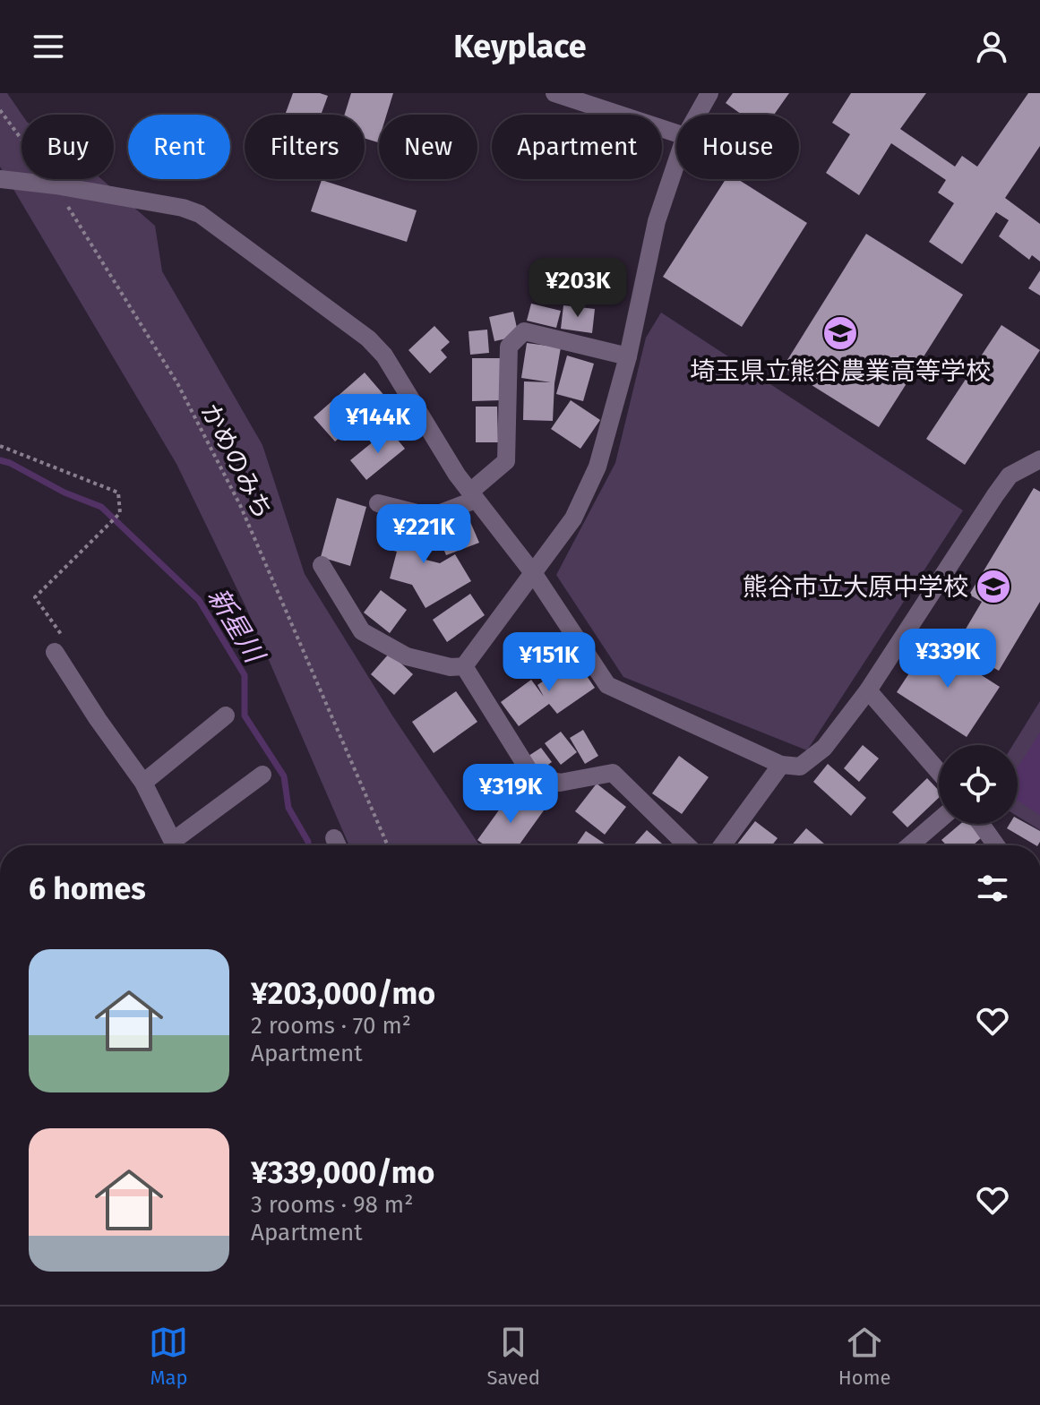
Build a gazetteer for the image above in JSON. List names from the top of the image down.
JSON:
{
  "streets": {
    "path": ["かめのみち"]
  },
  "water": ["新星川"],
  "places": {
    "school or university": ["埼玉県立熊谷農業高等学校", "熊谷市立大原中学校"]
  },
  "page": {
    "header": "Keyplace",
    "chip": [
      "Buy",
      "Rent",
      "Filters",
      "New",
      "Apartment",
      "House"
    ],
    "price": [
      "¥203K",
      "¥144K",
      "¥221K",
      "¥339K",
      "¥151K",
      "¥319K"
    ],
    "heading": "6 homes",
    "list": [
      {
        "name": "¥203,000/mo",
        "note": "2 rooms · 70 m² · Apartment"
      },
      {
        "name": "¥339,000/mo",
        "note": "3 rooms · 98 m² · Apartment"
      }
    ],
    "tabs": ["Map", "Saved", "Home"]
  }
}
